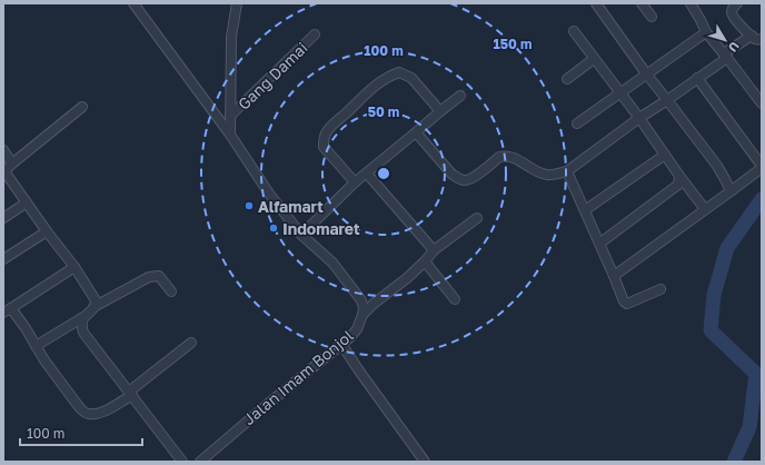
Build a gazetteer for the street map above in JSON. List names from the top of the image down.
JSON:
{
  "streets": {
    "street": ["Gang Damai", "Jalan Imam Bonjol"]
  },
  "places": ["Alfamart", "Indomaret"],
  "scale_bar": "100 m",
  "north": "bottom right",
  "rings": ["150 m", "100 m", "50 m"]
}
